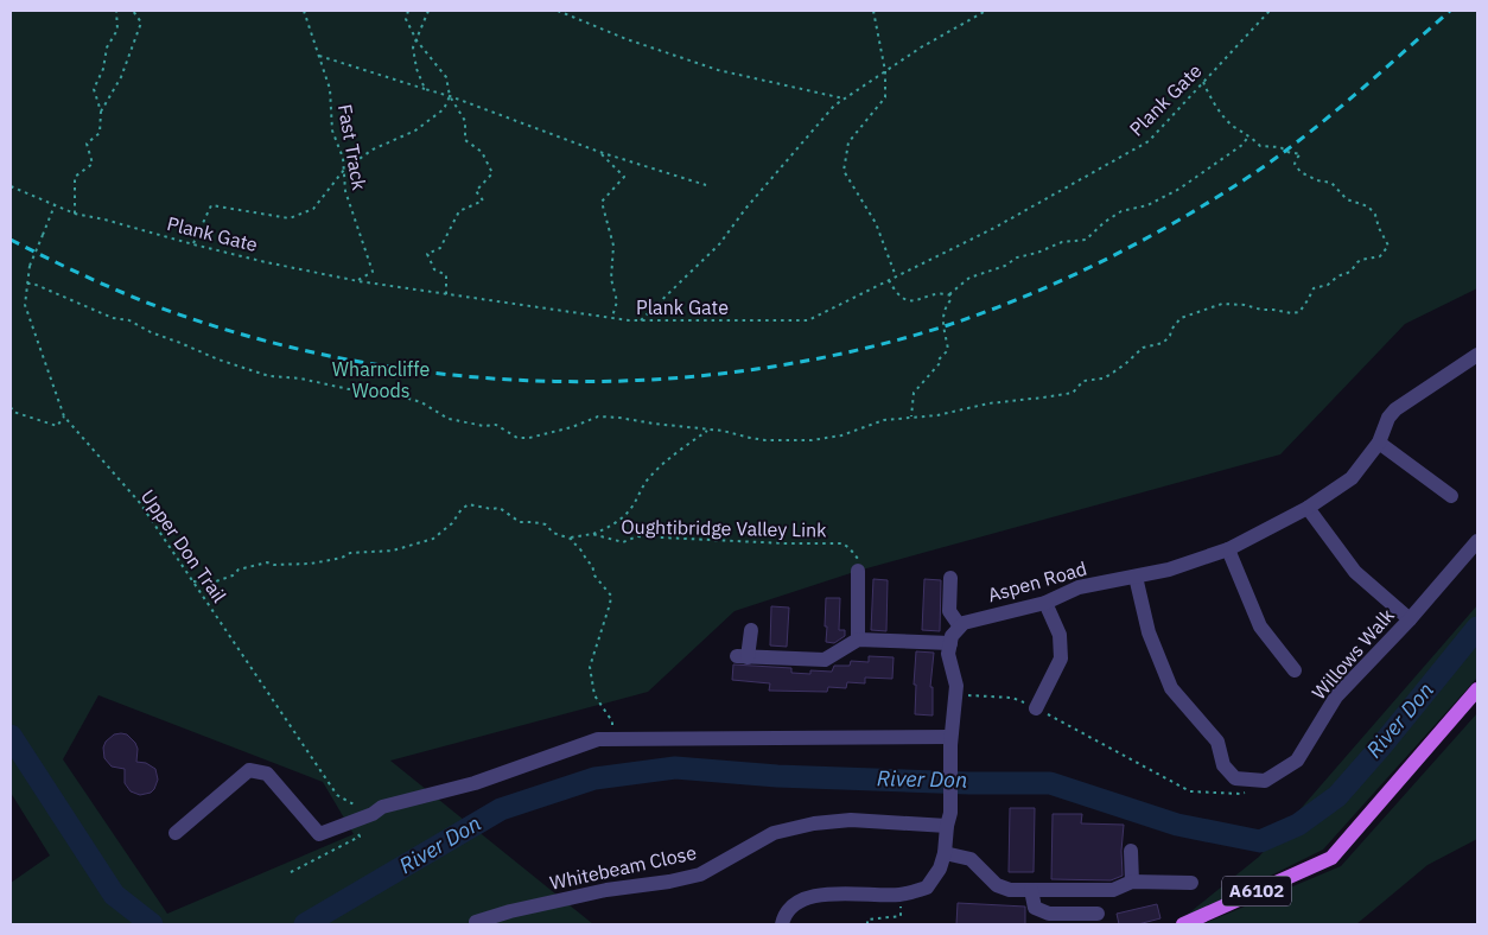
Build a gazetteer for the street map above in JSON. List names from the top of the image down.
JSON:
{
  "streets": {
    "main road": ["A6102"],
    "street": ["Aspen Road", "Willows Walk", "Whitebeam Close"],
    "path": [
      "Plank Gate",
      "Fast Track",
      "Oughtibridge Valley Link",
      "Upper Don Trail"
    ]
  },
  "crossings": [
    ["Plank Gate", "Fast Track"],
    ["Plank Gate", "Upper Don Trail"]
  ],
  "water": ["River Don"],
  "parks": ["Wharncliffe Woods"]
}
